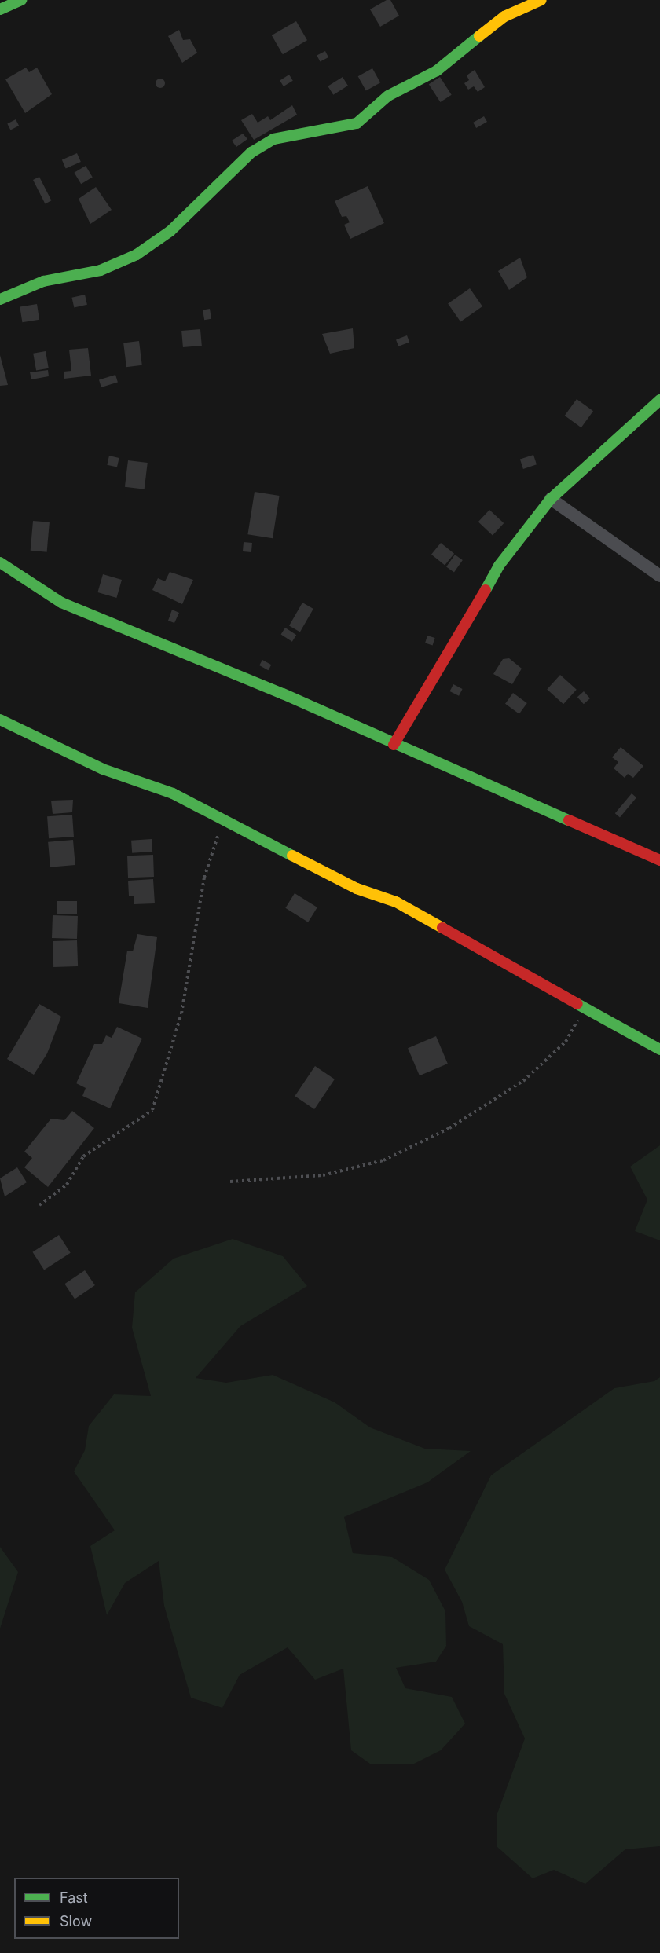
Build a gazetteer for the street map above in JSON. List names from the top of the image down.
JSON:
{
  "legend": ["Fast", "Slow"]
}
